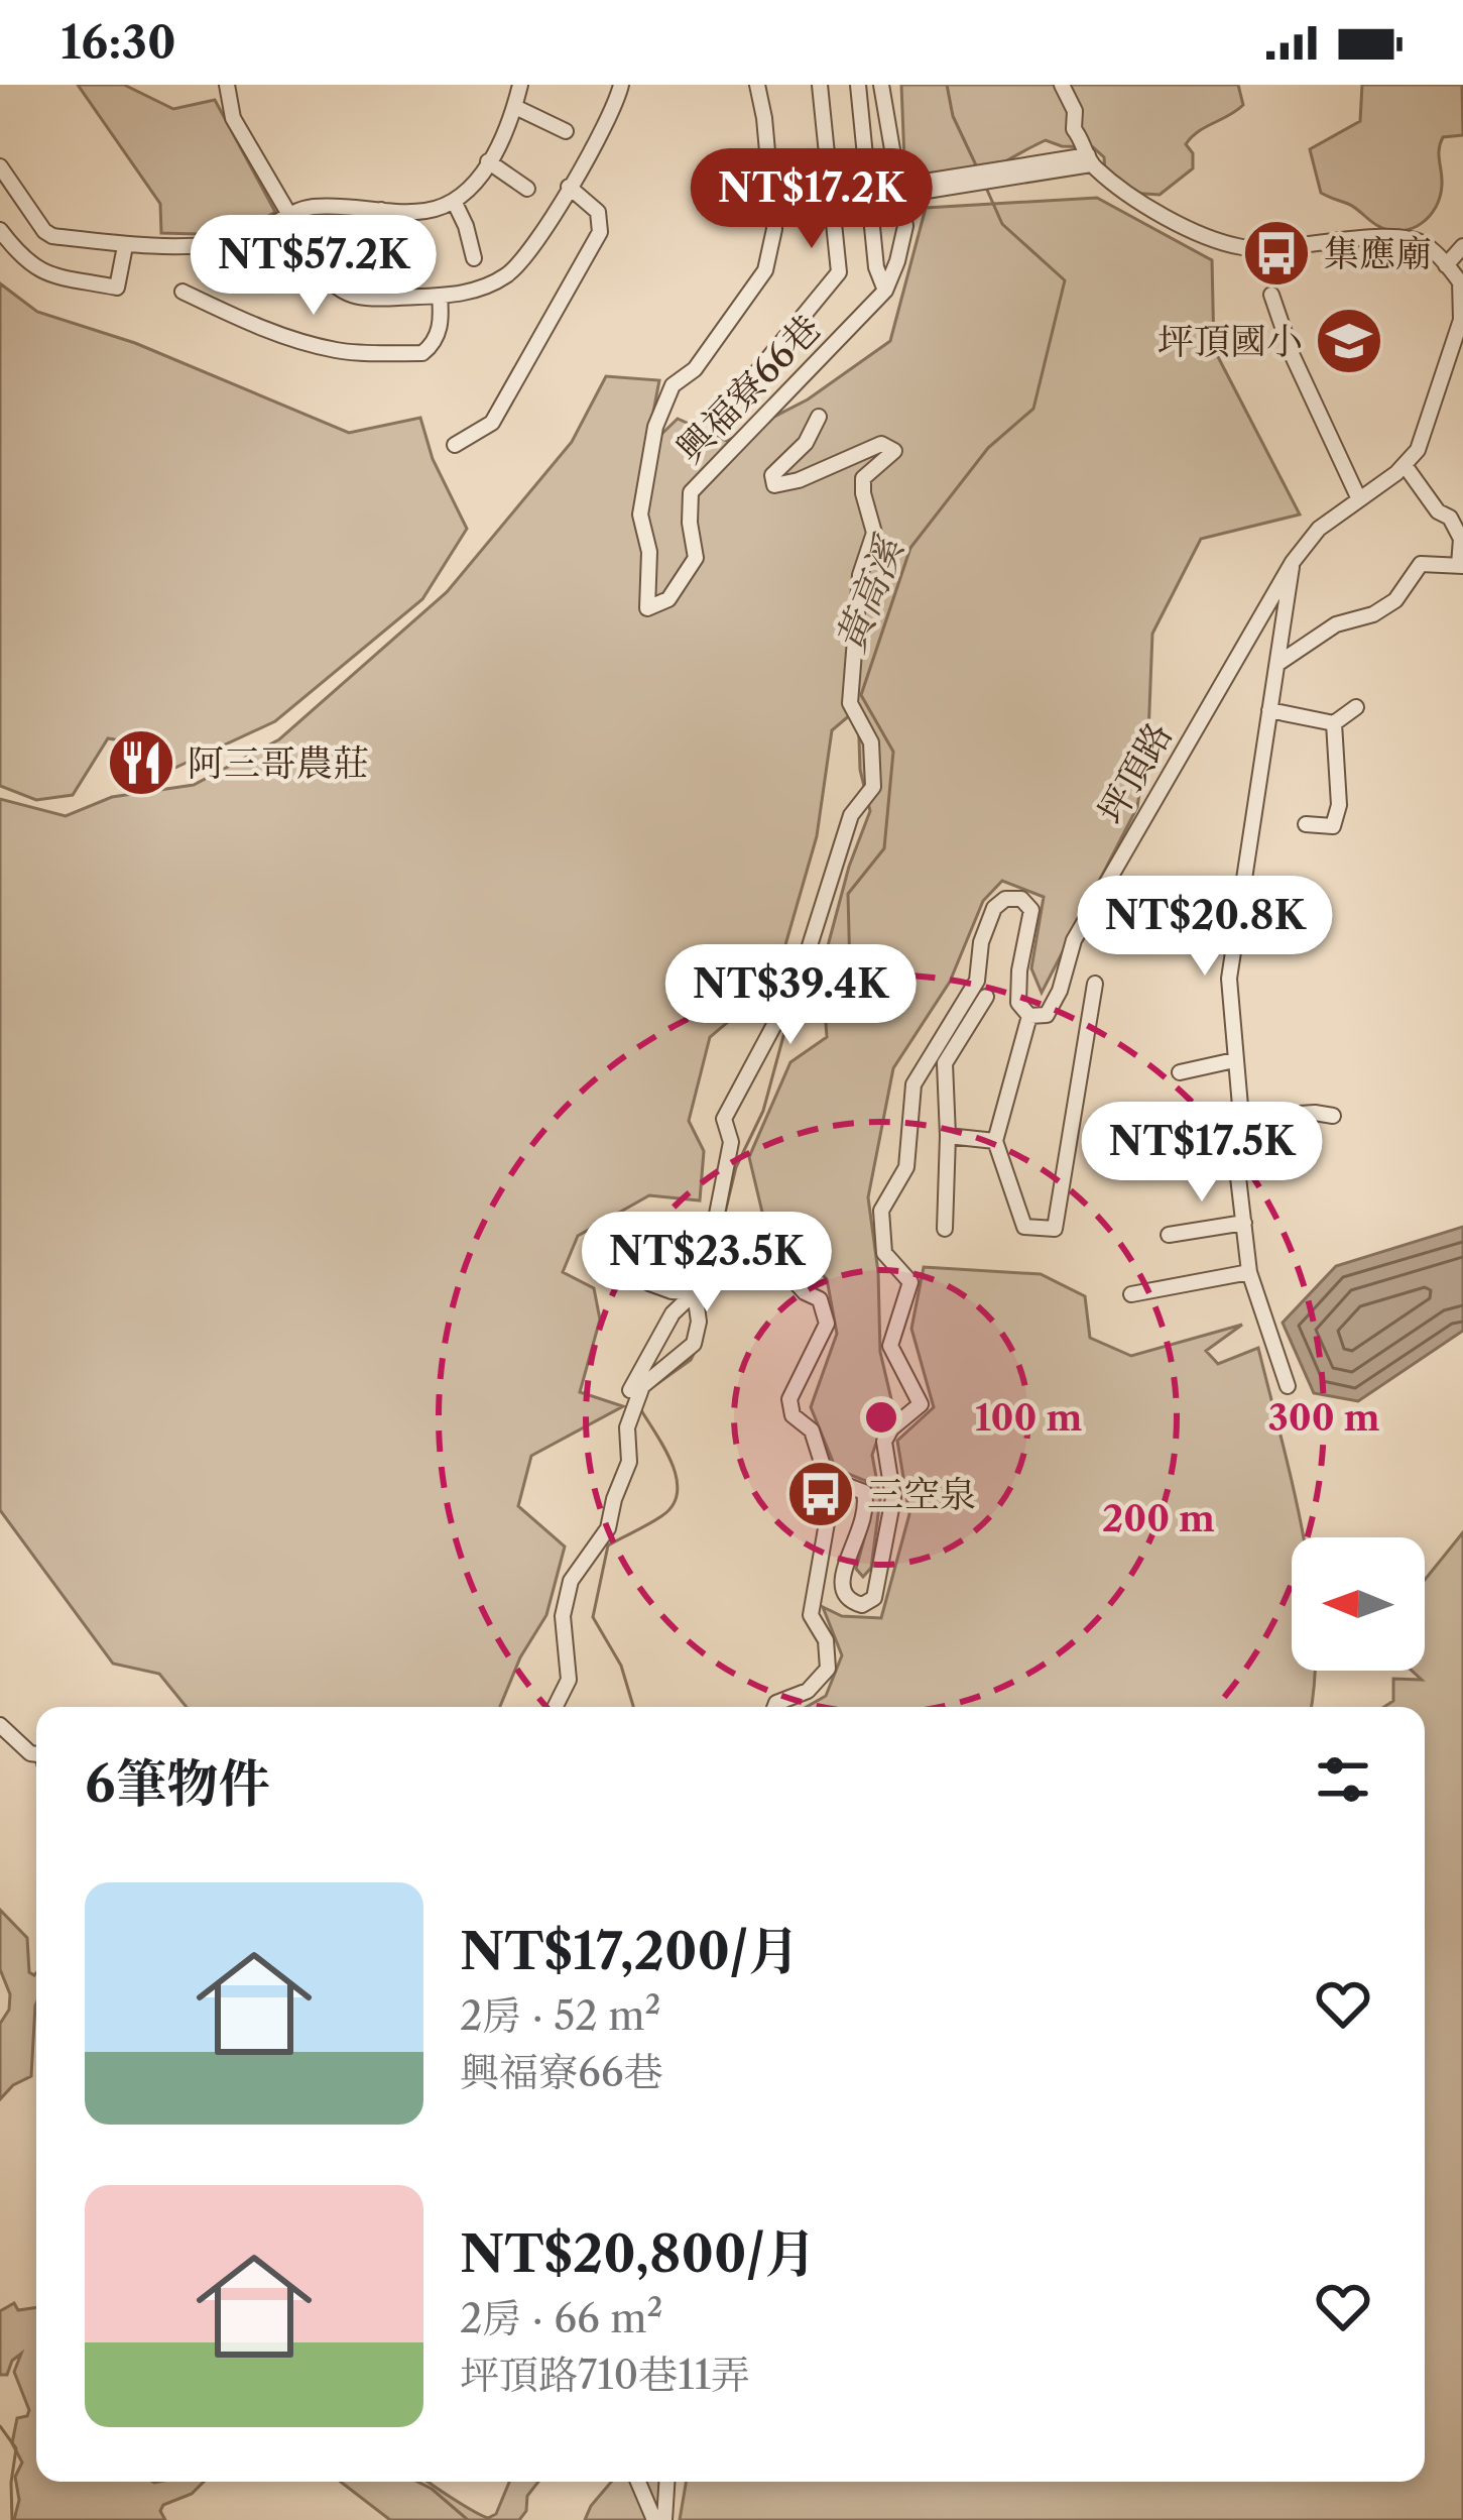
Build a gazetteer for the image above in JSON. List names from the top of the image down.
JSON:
{
  "streets": {
    "street": ["興福寮66巷", "坪頂路"]
  },
  "water": ["黃高溪"],
  "places": {
    "bus stop": ["集應廟", "三空泉"],
    "school or university": ["坪頂國小"],
    "restaurant": ["阿三哥農莊"]
  },
  "north": "left",
  "page": {
    "status": "16:30",
    "price": [
      "NT$17.2K",
      "NT$57.2K",
      "NT$20.8K",
      "NT$39.4K",
      "NT$17.5K",
      "NT$23.5K"
    ],
    "heading": "6筆物件",
    "list": [
      {
        "name": "NT$17,200/月",
        "note": "2房 · 52 m² · 興福寮66巷"
      },
      {
        "name": "NT$20,800/月",
        "note": "2房 · 66 m² · 坪頂路710巷11弄"
      }
    ]
  },
  "rings": ["100 m", "300 m", "200 m"]
}
